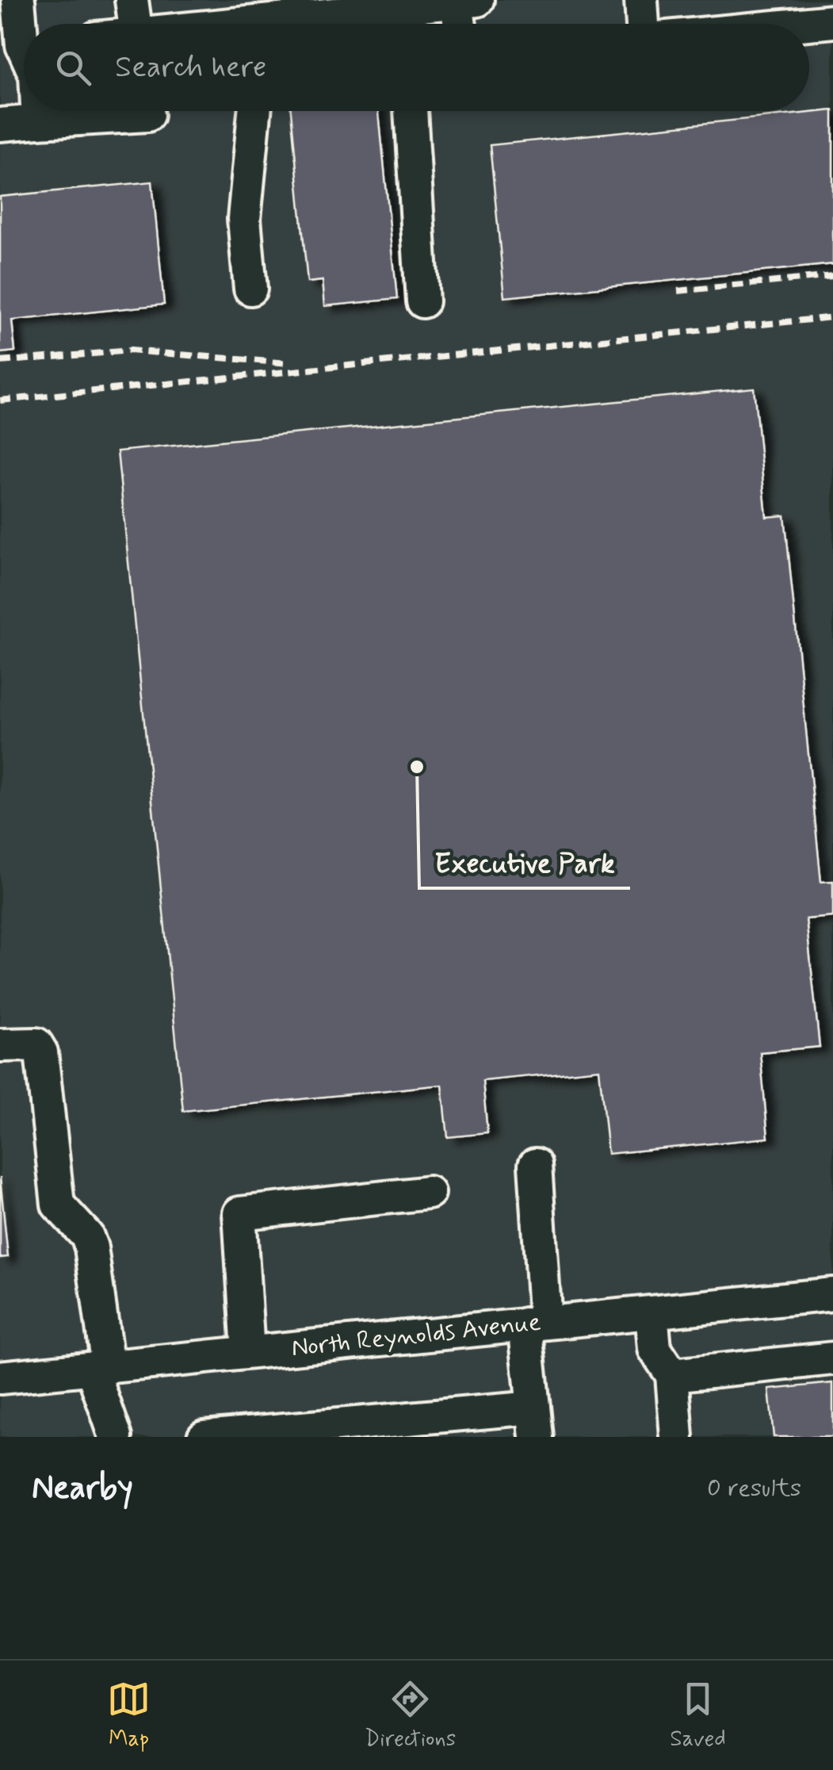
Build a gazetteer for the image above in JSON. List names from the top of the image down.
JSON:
{
  "streets": {
    "street": ["North Reynolds Avenue"]
  },
  "places": ["Executive Park"],
  "page": {
    "search": "Search here",
    "heading": ["Nearby", "0 results"],
    "nav": ["Map", "Directions", "Saved"]
  }
}
